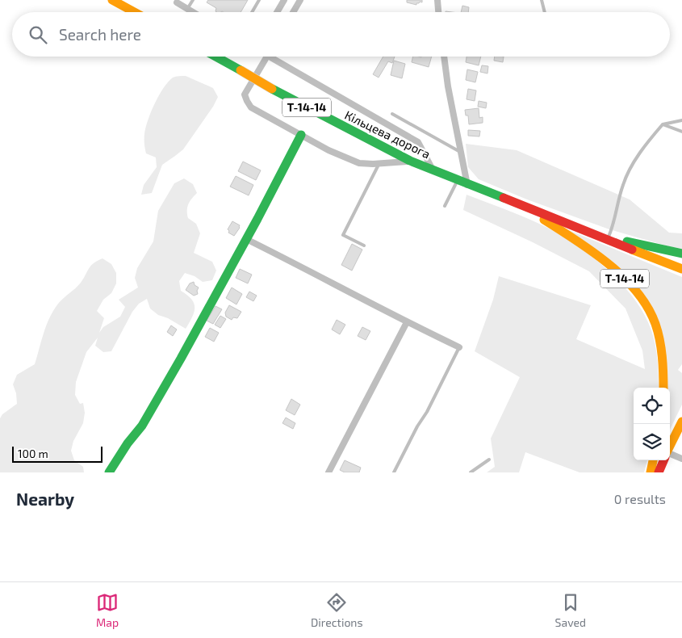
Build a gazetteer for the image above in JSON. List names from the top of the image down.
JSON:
{
  "streets": {
    "main road": ["Т-14-14", "Кільцева дорога"]
  },
  "crossings": [
    ["Т-14-14", "Кільцева дорога"]
  ],
  "scale_bar": "100 m",
  "page": {
    "search": "Search here",
    "scale": "100 m",
    "heading": ["Nearby", "0 results"],
    "nav": ["Map", "Directions", "Saved"]
  }
}
